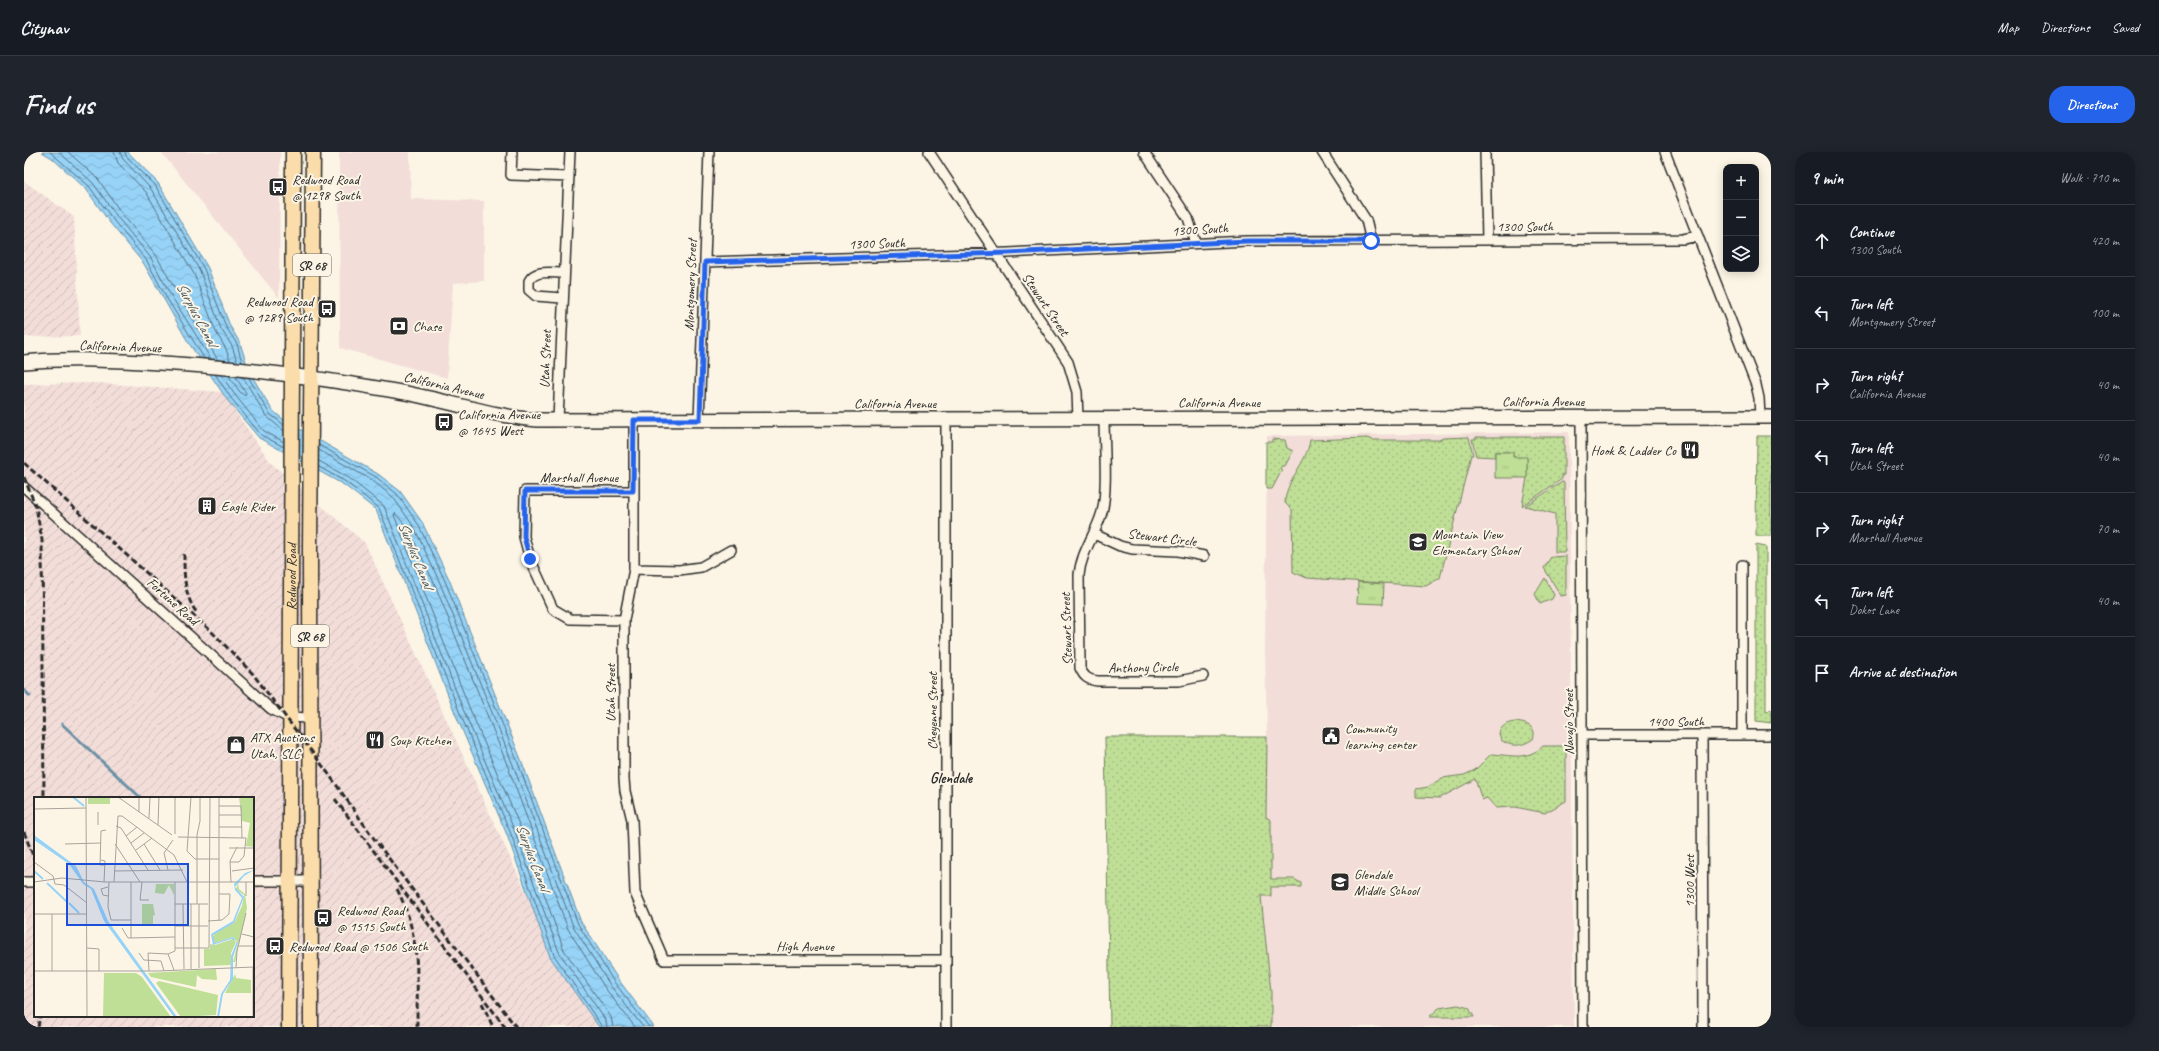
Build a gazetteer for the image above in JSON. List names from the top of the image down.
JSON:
{
  "streets": {
    "main road": ["SR 68", "California Avenue", "Redwood Road"],
    "street": [
      "1300 South",
      "Montgomery Street",
      "Stewart Street",
      "Utah Street",
      "Marshall Avenue",
      "Stewart Circle",
      "Fortune Road",
      "Anthony Circle",
      "Cheyenne Street",
      "1400 South",
      "Navajo Street",
      "1300 West",
      "High Avenue"
    ]
  },
  "crossings": [
    ["1300 South", "Montgomery Street"],
    ["1300 South", "Stewart Street"],
    ["Montgomery Street", "California Avenue"],
    ["Stewart Street", "California Avenue"],
    ["Stewart Street", "Stewart Circle"],
    ["Stewart Street", "Anthony Circle"],
    ["California Avenue", "Utah Street"],
    ["California Avenue", "Redwood Road"],
    ["California Avenue", "Cheyenne Street"],
    ["California Avenue", "Navajo Street"],
    ["Utah Street", "Marshall Avenue"],
    ["Utah Street", "High Avenue"],
    ["Redwood Road", "Fortune Road"],
    ["Cheyenne Street", "High Avenue"],
    ["1400 South", "Navajo Street"],
    ["1400 South", "1300 West"]
  ],
  "districts": ["Glendale"],
  "water": ["Surplus Canal"],
  "places": {
    "bus stop": [
      "Redwood Road @ 1298 South",
      "Redwood Road @ 1289 South",
      "California Avenue @ 1645 West",
      "Redwood Road @ 1515 South",
      "Redwood Road @ 1506 South"
    ],
    "bank": ["Chase"],
    "restaurant": ["Hook & Ladder Co", "Soup Kitchen"],
    "building": ["Eagle Rider"],
    "school or university": ["Mountain View Elementary School", "Glendale Middle School"],
    "public building": ["Community learning center"],
    "shop": ["ATX Auctions Utah, SLC"]
  },
  "page": {
    "header": "Citynav",
    "nav": ["Map", "Directions", "Saved"],
    "buttons": "Directions",
    "title": "Find us",
    "heading": ["9 min", "Walk · 710 m"],
    "map_buttons": ["+", "−"],
    "list": [
      ["Continue", "1300 South", "420 m"],
      ["Turn left", "Montgomery Street", "100 m"],
      ["Turn right", "California Avenue", "40 m"],
      ["Turn left", "Utah Street", "40 m"],
      ["Turn right", "Marshall Avenue", "70 m"],
      ["Turn left", "Dokos Lane", "40 m"],
      "Arrive at destination"
    ]
  }
}
